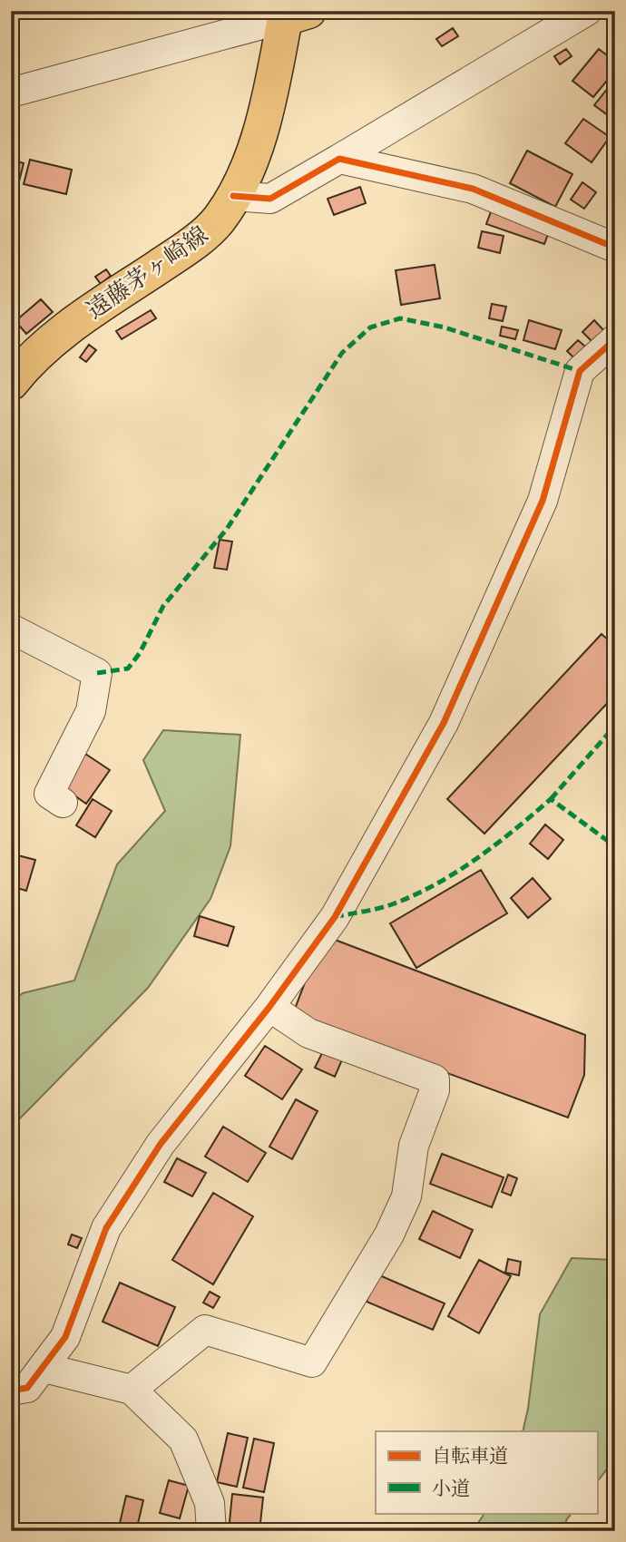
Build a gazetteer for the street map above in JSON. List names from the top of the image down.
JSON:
{
  "streets": {
    "main road": ["遠藤茅ヶ崎線"]
  },
  "legend": ["自転車道", "小道"]
}
